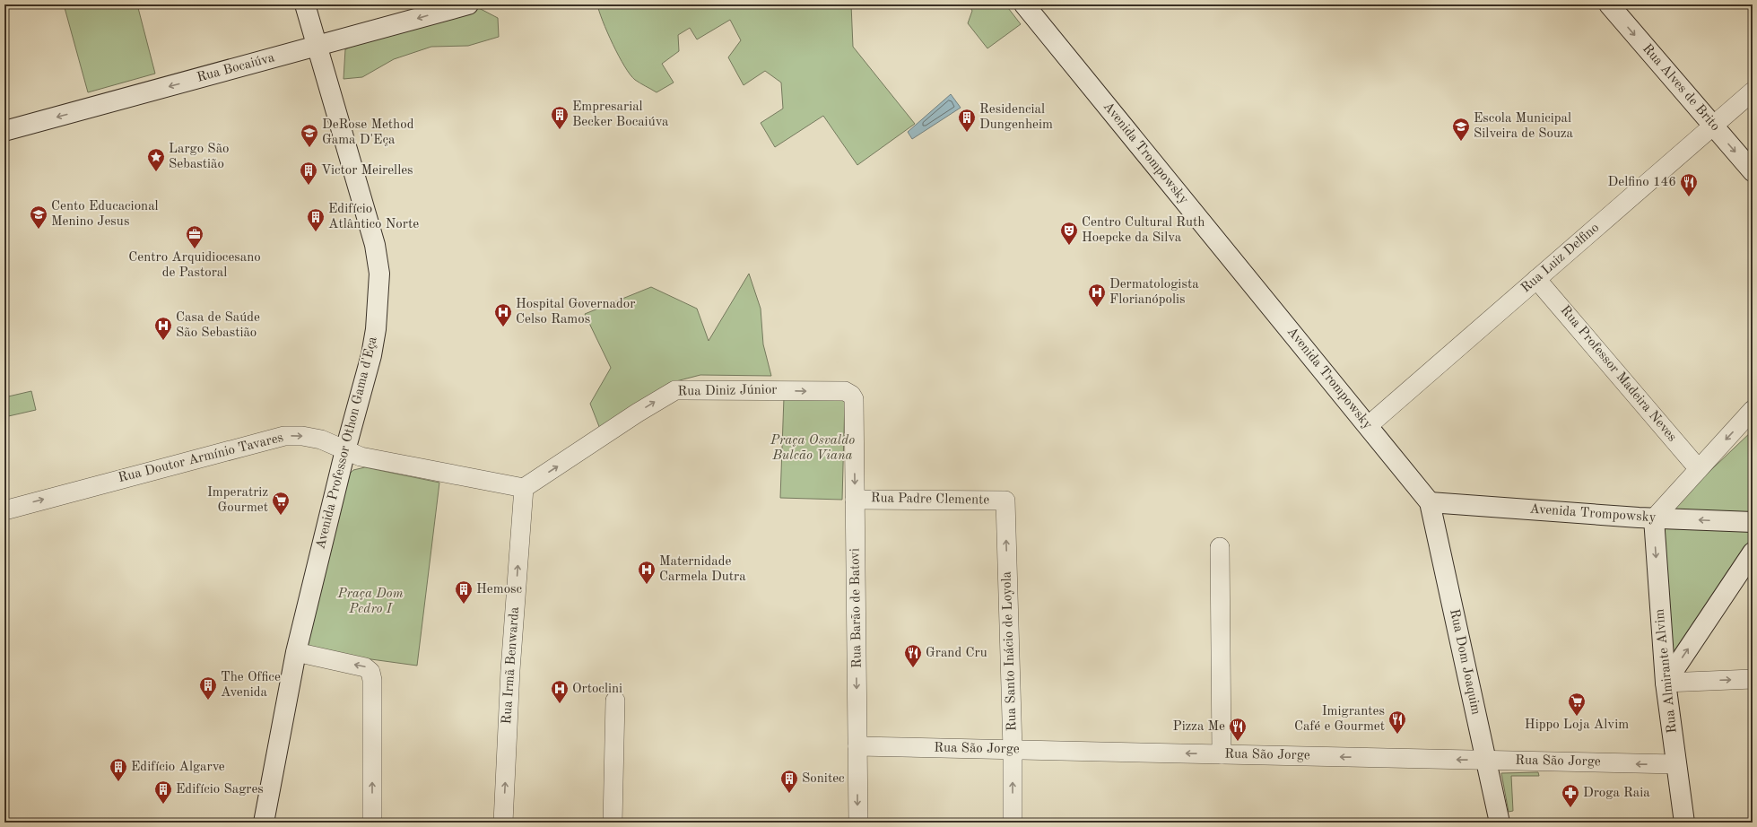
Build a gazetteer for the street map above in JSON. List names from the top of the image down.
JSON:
{
  "streets": {
    "main road": [
      "Rua Bocaiúva",
      "Rua Alves de Brito",
      "Avenida Trompowsky",
      "Avenida Professor Othon Gama d'Eça",
      "Rua Dom Joaquim",
      "Rua Almirante Alvim"
    ],
    "street": [
      "Rua Luiz Delfino",
      "Rua Professor Madeira Neves",
      "Rua Diniz Júnior",
      "Rua Doutor Armínio Tavares",
      "Rua Padre Clemente",
      "Rua Barão de Batovi",
      "Rua Santo Inácio de Loyola",
      "Rua Irmã Benwarda",
      "Rua São Jorge"
    ]
  },
  "crossings": [
    ["Rua Bocaiúva", "Avenida Professor Othon Gama d'Eça"],
    ["Rua Alves de Brito", "Rua Luiz Delfino"],
    ["Avenida Trompowsky", "Rua Luiz Delfino"],
    ["Avenida Trompowsky", "Rua Dom Joaquim"],
    ["Avenida Trompowsky", "Rua Almirante Alvim"],
    ["Rua Luiz Delfino", "Rua Professor Madeira Neves"],
    ["Rua Diniz Júnior", "Rua Doutor Armínio Tavares"],
    ["Rua Diniz Júnior", "Rua Barão de Batovi"],
    ["Rua Diniz Júnior", "Rua Irmã Benwarda"],
    ["Avenida Professor Othon Gama d'Eça", "Rua Doutor Armínio Tavares"],
    ["Rua Doutor Armínio Tavares", "Rua Irmã Benwarda"],
    ["Rua Padre Clemente", "Rua Barão de Batovi"],
    ["Rua Padre Clemente", "Rua Santo Inácio de Loyola"],
    ["Rua Barão de Batovi", "Rua São Jorge"],
    ["Rua Santo Inácio de Loyola", "Rua São Jorge"],
    ["Rua Dom Joaquim", "Rua São Jorge"],
    ["Rua Almirante Alvim", "Rua São Jorge"]
  ],
  "one_way": [
    "Rua Bocaiúva",
    "Rua Alves de Brito",
    "Rua Diniz Júnior",
    "Rua Doutor Armínio Tavares",
    "Rua Barão de Batovi",
    "Rua Santo Inácio de Loyola",
    "Rua Almirante Alvim",
    "Rua São Jorge"
  ],
  "parks": ["Praça Osvaldo Bulcão Viana", "Praça Dom Pedro I"],
  "places": {
    "building": [
      "Empresarial Becker Bocaiúva",
      "Residencial Dungenheim",
      "Victor Meirelles",
      "Edifício Atlântico Norte",
      "Hemosc",
      "The Office Avenida",
      "Edifício Algarve",
      "Sonitec",
      "Edifício Sagres"
    ],
    "school or university": ["Escola Municipal Silveira de Souza", "DeRose Method Gama D'Eça", "Cento Educacional Menino Jesus"],
    "place": ["Largo São Sebastião"],
    "restaurant": [
      "Delfino 146",
      "Grand Cru",
      "Imigrantes Café e Gourmet",
      "Pizza Me"
    ],
    "theatre": ["Centro Cultural Ruth Hoepcke da Silva"],
    "office": ["Centro Arquidiocesano de Pastoral"],
    "hospital": [
      "Dermatologista Florianópolis",
      "Hospital Governador Celso Ramos",
      "Casa de Saúde São Sebastião",
      "Maternidade Carmela Dutra",
      "Ortoclini"
    ],
    "supermarket": ["Imperatriz Gourmet", "Hippo Loja Alvim"],
    "pharmacy": ["Droga Raia"]
  }
}
